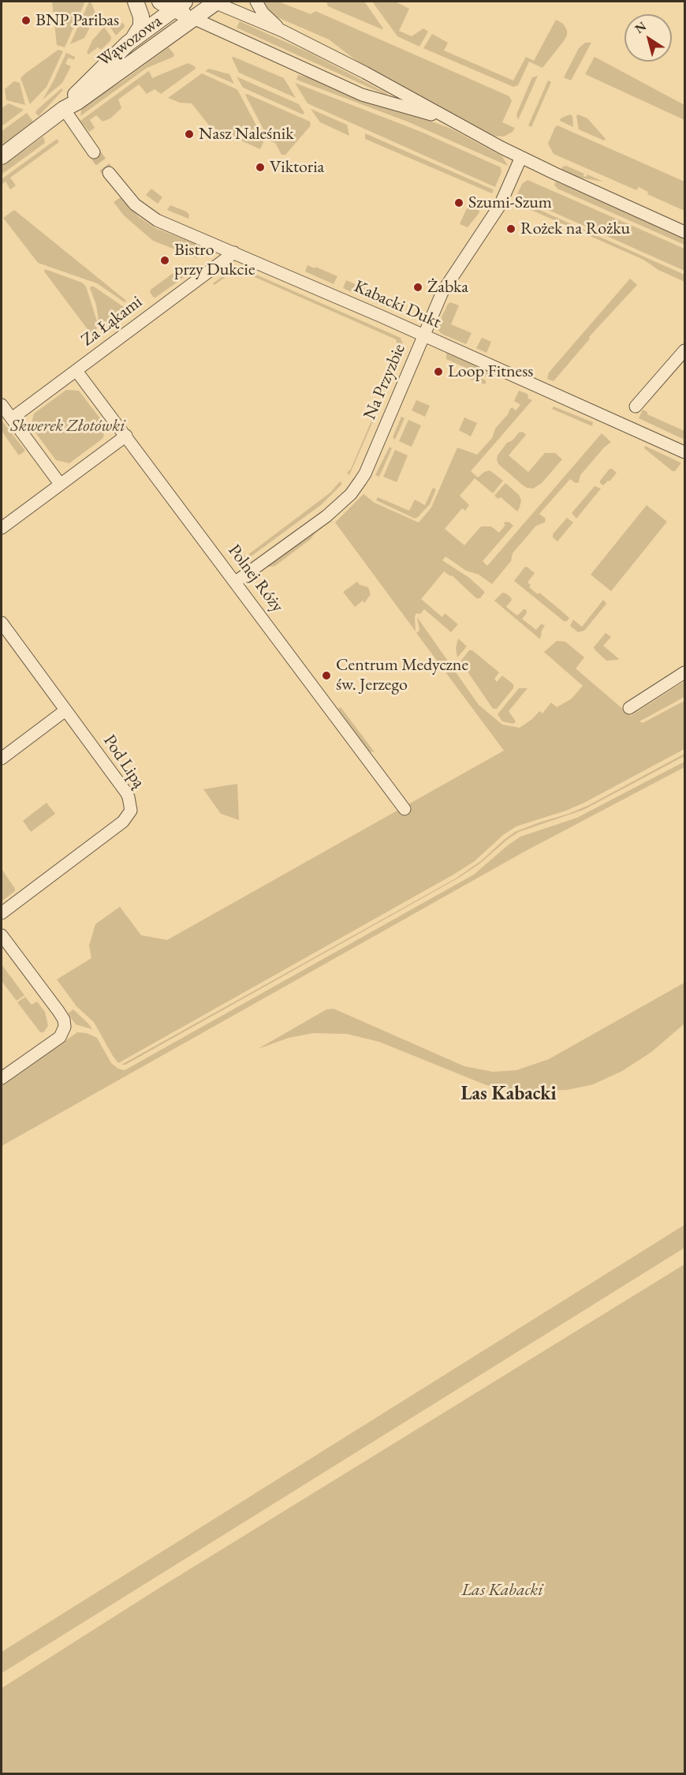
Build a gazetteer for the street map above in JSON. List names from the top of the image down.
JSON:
{
  "streets": {
    "street": [
      "Wąwozowa",
      "Kabacki Dukt",
      "Za Łąkami",
      "Na Przyzbie",
      "Polnej Róży",
      "Pod Lipą"
    ]
  },
  "crossings": [
    ["Kabacki Dukt", "Za Łąkami"],
    ["Kabacki Dukt", "Na Przyzbie"],
    ["Za Łąkami", "Polnej Róży"],
    ["Na Przyzbie", "Polnej Róży"]
  ],
  "districts": ["Las Kabacki"],
  "parks": ["Skwerek Złotówki", "Las Kabacki"],
  "places": [
    "BNP Paribas",
    "Nasz Naleśnik",
    "Viktoria",
    "Szumi-Szum",
    "Rożek na Rożku",
    "Bistro przy Dukcie",
    "Żabka",
    "Loop Fitness",
    "Centrum Medyczne św. Jerzego"
  ],
  "north": "top left"
}
